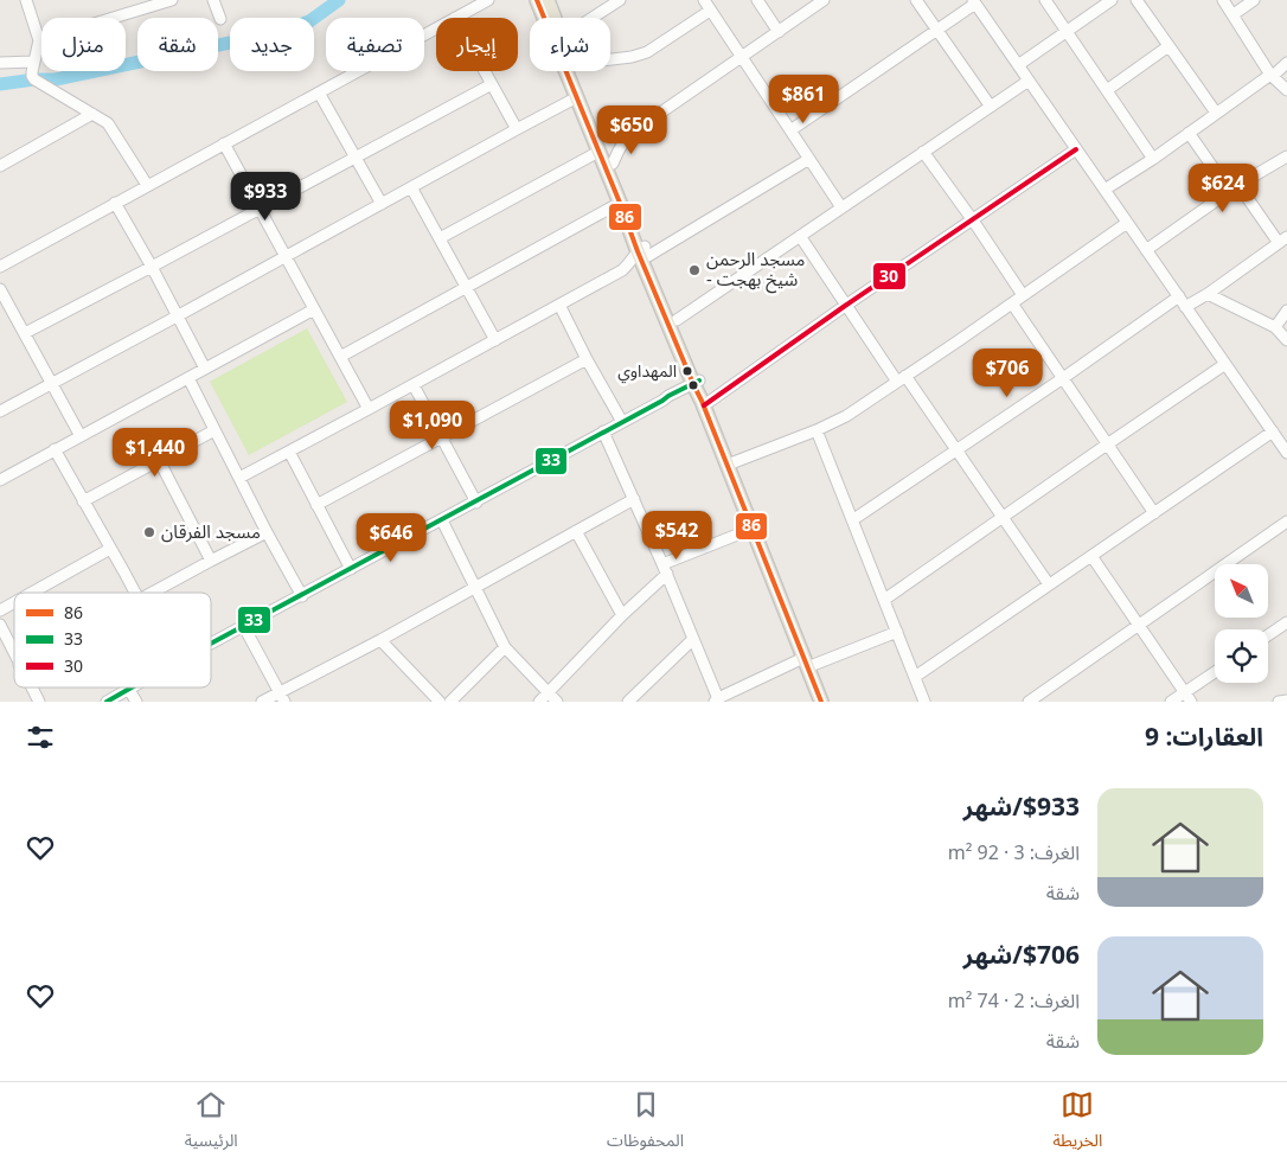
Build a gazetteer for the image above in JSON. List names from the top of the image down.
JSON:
{
  "places": ["مسجد الرحمن - شيخ بهجت", "المهداوي", "مسجد الفرقان"],
  "lines": ["transit line 86", "transit line 30", "transit line 33"],
  "legend": ["86", "33", "30"],
  "north": "top left",
  "page": {
    "chip": [
      "شراء",
      "إيجار",
      "تصفية",
      "جديد",
      "شقة",
      "منزل"
    ],
    "price": [
      "$861",
      "$650",
      "$624",
      "$933",
      "$706",
      "$1,090",
      "$1,440",
      "$542",
      "$646"
    ],
    "heading": "العقارات: 9",
    "list": [
      {
        "name": "$933/شهر",
        "note": "الغرف: 3 · 92 m² · شقة"
      },
      {
        "name": "$706/شهر",
        "note": "الغرف: 2 · 74 m² · شقة"
      }
    ],
    "tabs": ["الخريطة", "المحفوظات", "الرئيسية"]
  }
}
